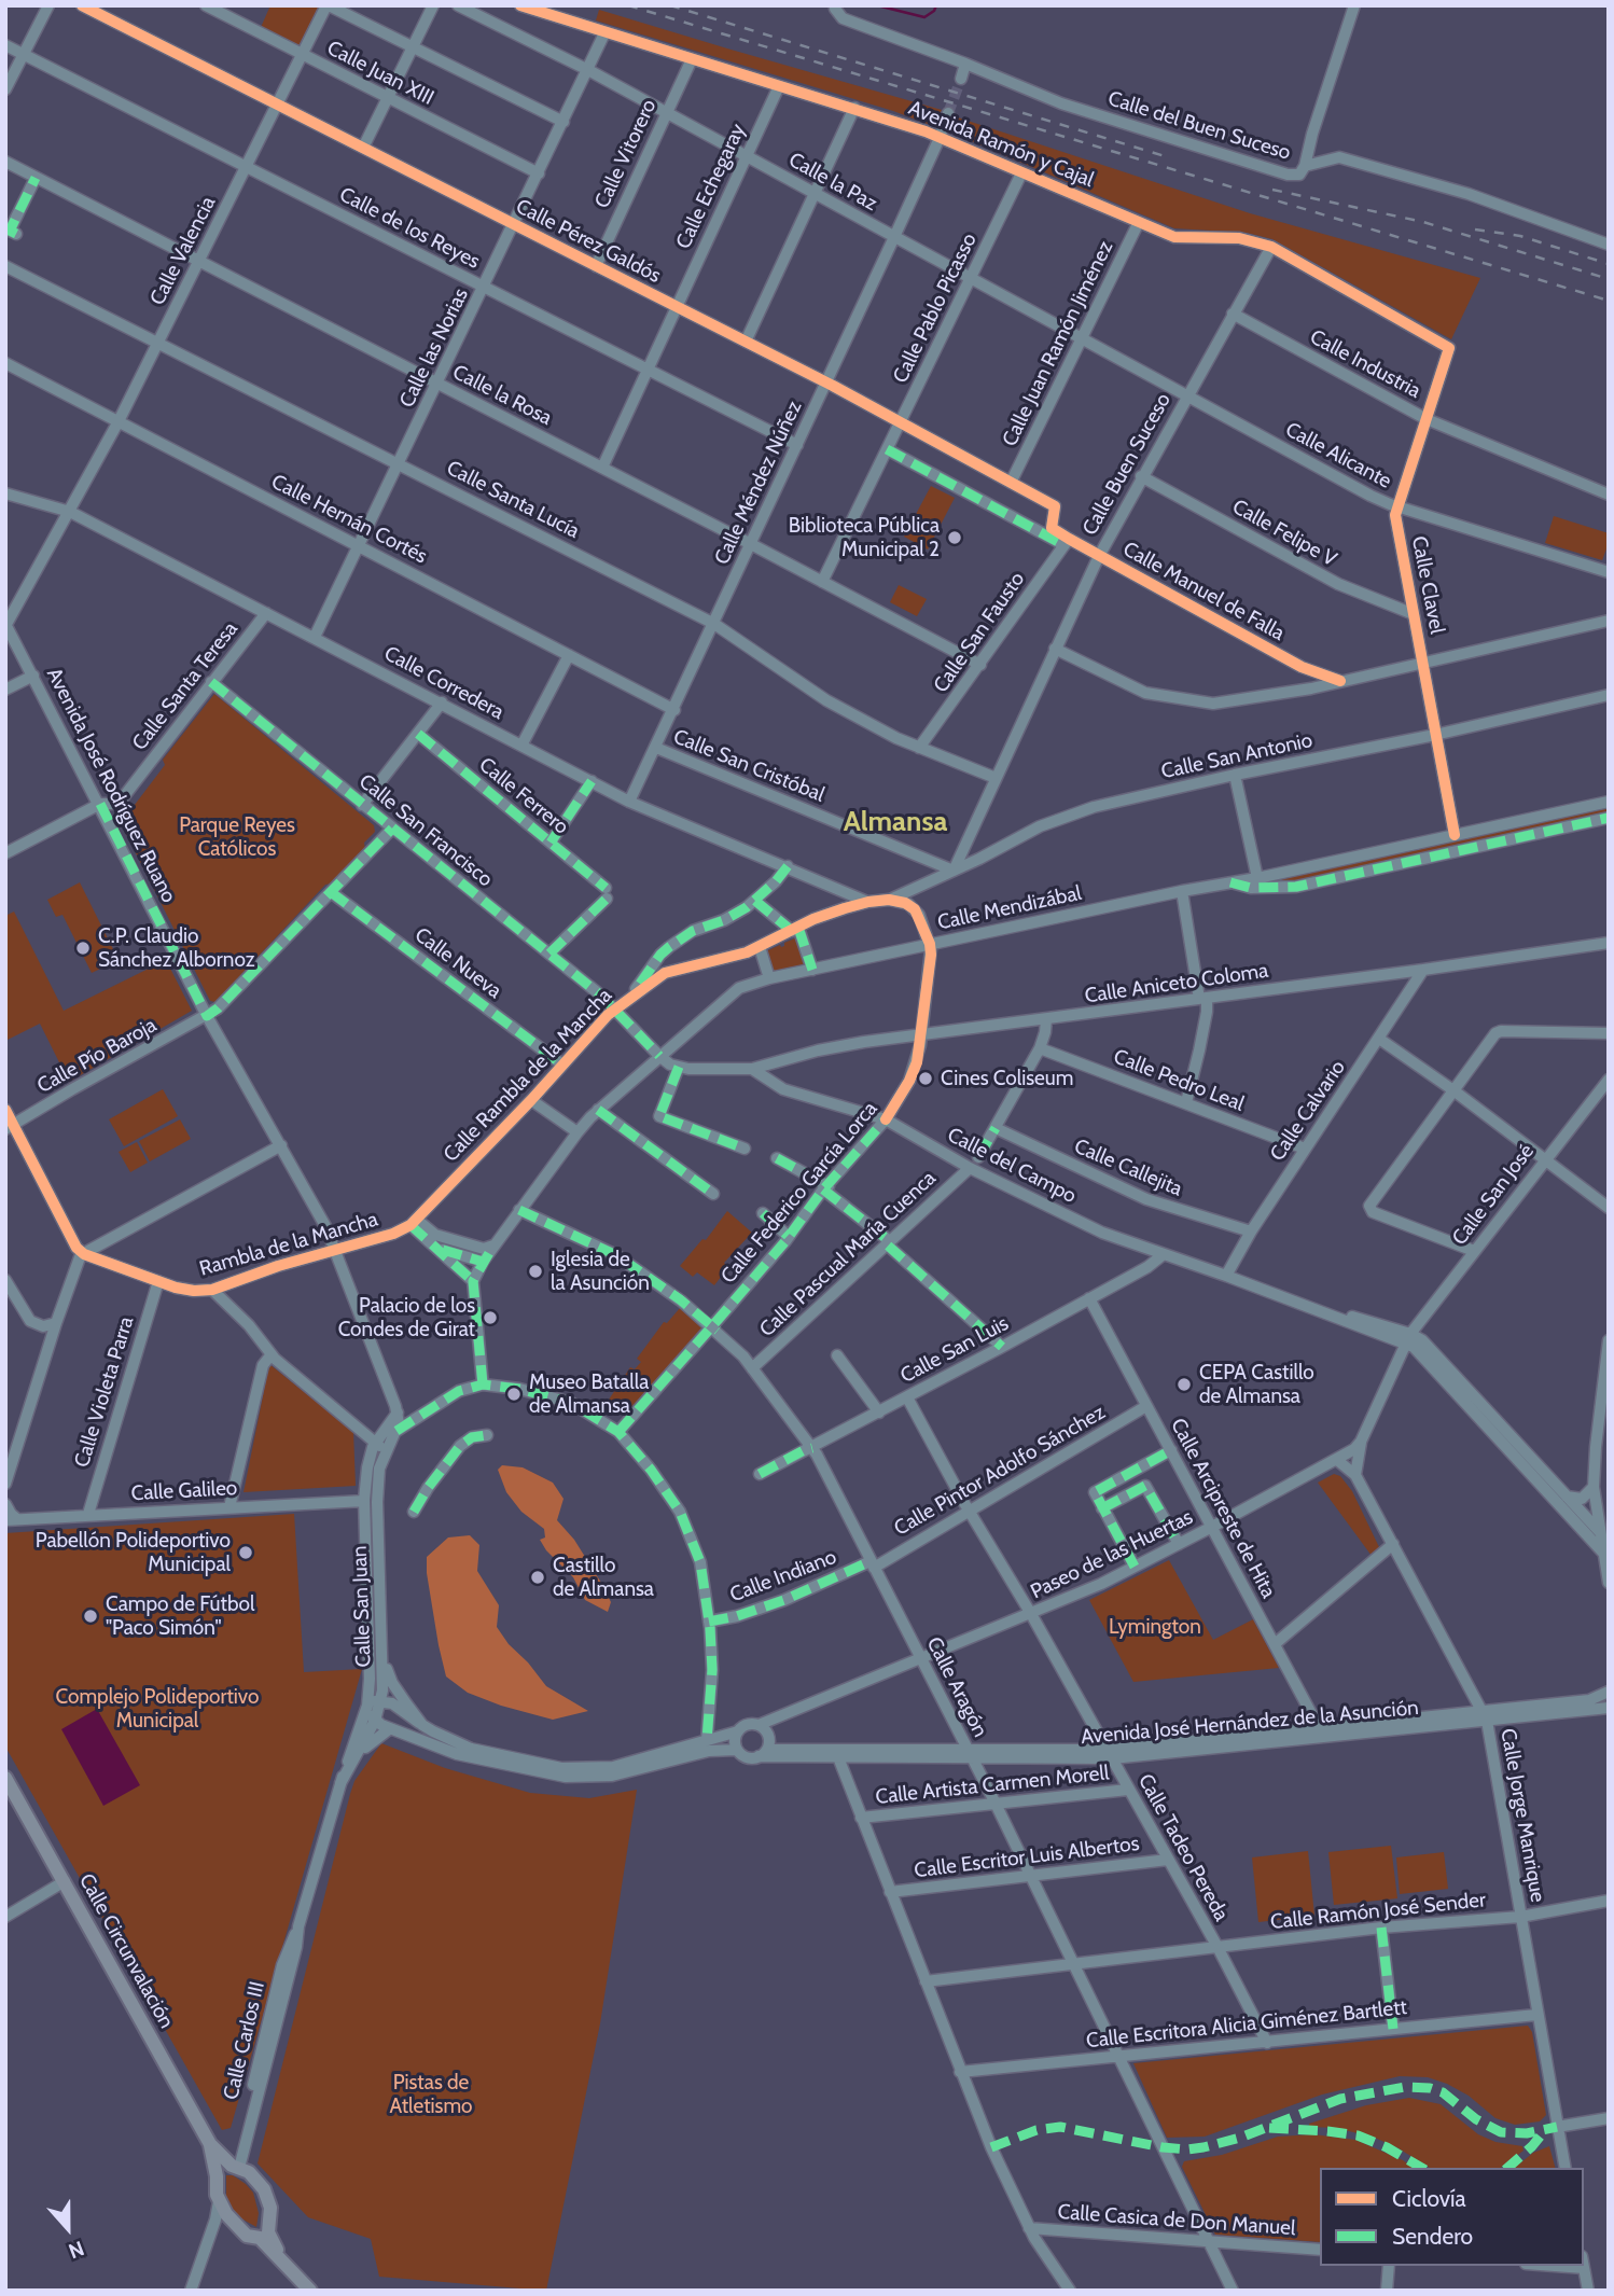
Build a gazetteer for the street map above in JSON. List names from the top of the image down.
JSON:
{
  "streets": {
    "main road": ["Calle Circunvalación"],
    "street": [
      "Calle Juan XIII",
      "Calle del Buen Suceso",
      "Avenida Ramón y Cajal",
      "Calle Vitorero",
      "Calle la Paz",
      "Calle Echegaray",
      "Calle de los Reyes",
      "Calle Pérez Galdós",
      "Calle Valencia",
      "Calle Pablo Picasso",
      "Calle Juan Ramón Jiménez",
      "Calle las Norias",
      "Calle Industria",
      "Calle la Rosa",
      "Calle Alicante",
      "Calle Buen Suceso",
      "Calle Méndez Núñez",
      "Calle Santa Lucía",
      "Calle Hernán Cortés",
      "Calle Felipe V",
      "Calle Clavel",
      "Calle Manuel de Falla",
      "Calle San Fausto",
      "Calle Corredera",
      "Calle Santa Teresa",
      "Calle San Antonio",
      "Calle San Cristóbal",
      "Avenida José Rodríguez Ruano",
      "Calle Ferrero",
      "Calle San Francisco",
      "Calle Mendizábal",
      "Calle Nueva",
      "Calle Aniceto Coloma",
      "Calle Pío Baroja",
      "Calle Rambla de la Mancha",
      "Calle Pedro Leal",
      "Calle Calvario",
      "Calle del Campo",
      "Calle Callejita",
      "Calle Federico García Lorca",
      "Calle San José",
      "Rambla de la Mancha",
      "Calle Pascual María Cuenca",
      "Calle San Luis",
      "Calle Violeta Parra",
      "Calle Pintor Adolfo Sánchez",
      "Calle Galileo",
      "Calle Arcipreste de Hita",
      "Paseo de las Huertas",
      "Calle Indiano",
      "Calle San Juan",
      "Calle Aragón",
      "Avenida José Hernández de la Asunción",
      "Calle Artista Carmen Morell",
      "Calle Jorge Manrique",
      "Calle Tadeo Pereda",
      "Calle Escritor Luis Albertos",
      "Calle Ramón José Sender",
      "Calle Escritora Alicia Giménez Bartlett",
      "Calle Carlos III",
      "Calle Casica de Don Manuel"
    ]
  },
  "crossings": [
    ["Calle Juan XIII", "Calle Valencia"],
    ["Calle Juan XIII", "Calle las Norias"],
    ["Avenida Ramón y Cajal", "Calle Vitorero"],
    ["Avenida Ramón y Cajal", "Calle Echegaray"],
    ["Avenida Ramón y Cajal", "Calle Pablo Picasso"],
    ["Avenida Ramón y Cajal", "Calle Juan Ramón Jiménez"],
    ["Avenida Ramón y Cajal", "Calle las Norias"],
    ["Avenida Ramón y Cajal", "Calle Buen Suceso"],
    ["Avenida Ramón y Cajal", "Calle Méndez Núñez"],
    ["Avenida Ramón y Cajal", "Calle Clavel"],
    ["Calle Vitorero", "Calle la Paz"],
    ["Calle Vitorero", "Calle Pérez Galdós"],
    ["Calle la Paz", "Calle Echegaray"],
    ["Calle la Paz", "Calle Pablo Picasso"],
    ["Calle la Paz", "Calle Juan Ramón Jiménez"],
    ["Calle la Paz", "Calle las Norias"],
    ["Calle la Paz", "Calle Alicante"],
    ["Calle la Paz", "Calle Buen Suceso"],
    ["Calle la Paz", "Calle Méndez Núñez"],
    ["Calle Echegaray", "Calle de los Reyes"],
    ["Calle Echegaray", "Calle Pérez Galdós"],
    ["Calle Echegaray", "Calle la Rosa"],
    ["Calle de los Reyes", "Calle Valencia"],
    ["Calle de los Reyes", "Calle las Norias"],
    ["Calle de los Reyes", "Calle Méndez Núñez"],
    ["Calle Pérez Galdós", "Calle Valencia"],
    ["Calle Pérez Galdós", "Calle Pablo Picasso"],
    ["Calle Pérez Galdós", "Calle Juan Ramón Jiménez"],
    ["Calle Pérez Galdós", "Calle las Norias"],
    ["Calle Pérez Galdós", "Calle Méndez Núñez"],
    ["Calle Pérez Galdós", "Calle Manuel de Falla"],
    ["Calle Valencia", "Calle la Rosa"],
    ["Calle Valencia", "Calle Santa Lucía"],
    ["Calle Valencia", "Calle Hernán Cortés"],
    ["Calle Valencia", "Calle Corredera"],
    ["Calle Valencia", "Avenida José Rodríguez Ruano"],
    ["Calle Pablo Picasso", "Calle la Rosa"],
    ["Calle las Norias", "Calle la Rosa"],
    ["Calle las Norias", "Calle Santa Lucía"],
    ["Calle las Norias", "Calle Hernán Cortés"],
    ["Calle las Norias", "Calle Corredera"],
    ["Calle Industria", "Calle Buen Suceso"],
    ["Calle Industria", "Calle Clavel"],
    ["Calle la Rosa", "Calle Méndez Núñez"],
    ["Calle la Rosa", "Calle San Fausto"],
    ["Calle Alicante", "Calle Buen Suceso"],
    ["Calle Alicante", "Calle Clavel"],
    ["Calle Buen Suceso", "Calle Santa Lucía"],
    ["Calle Buen Suceso", "Calle Felipe V"],
    ["Calle Buen Suceso", "Calle Manuel de Falla"],
    ["Calle Buen Suceso", "Calle San Antonio"],
    ["Calle Buen Suceso", "Calle San Cristóbal"],
    ["Calle Méndez Núñez", "Calle Santa Lucía"],
    ["Calle Méndez Núñez", "Calle Hernán Cortés"],
    ["Calle Méndez Núñez", "Calle Corredera"],
    ["Calle Méndez Núñez", "Calle San Cristóbal"],
    ["Calle Santa Lucía", "Calle San Fausto"],
    ["Calle Felipe V", "Calle Clavel"],
    ["Calle Clavel", "Calle San Antonio"],
    ["Calle Clavel", "Calle Mendizábal"],
    ["Calle Manuel de Falla", "Calle San Fausto"],
    ["Calle Corredera", "Calle Santa Teresa"],
    ["Calle Corredera", "Calle Rambla de la Mancha"],
    ["Calle Santa Teresa", "Avenida José Rodríguez Ruano"],
    ["Calle Santa Teresa", "Calle San Francisco"],
    ["Calle San Antonio", "Calle San Cristóbal"],
    ["Calle San Antonio", "Calle Rambla de la Mancha"],
    ["Avenida José Rodríguez Ruano", "Calle Pío Baroja"],
    ["Avenida José Rodríguez Ruano", "Rambla de la Mancha"],
    ["Avenida José Rodríguez Ruano", "Calle San Juan"],
    ["Calle Ferrero", "Calle San Francisco"],
    ["Calle San Francisco", "Calle Mendizábal"],
    ["Calle San Francisco", "Calle Aniceto Coloma"],
    ["Calle San Francisco", "Calle Pío Baroja"],
    ["Calle San Francisco", "Calle Rambla de la Mancha"],
    ["Calle Mendizábal", "Calle Federico García Lorca"],
    ["Calle Mendizábal", "Calle Aragón"],
    ["Calle Nueva", "Calle Pío Baroja"],
    ["Calle Nueva", "Calle Rambla de la Mancha"],
    ["Calle Aniceto Coloma", "Calle Calvario"],
    ["Calle Aniceto Coloma", "Calle del Campo"],
    ["Calle Aniceto Coloma", "Calle Federico García Lorca"],
    ["Calle Rambla de la Mancha", "Rambla de la Mancha"],
    ["Calle Pedro Leal", "Calle Calvario"],
    ["Calle Calvario", "Calle del Campo"],
    ["Calle Calvario", "Calle Callejita"],
    ["Calle del Campo", "Calle Federico García Lorca"],
    ["Calle del Campo", "Calle San José"],
    ["Calle del Campo", "Calle Pascual María Cuenca"],
    ["Calle del Campo", "Calle San Luis"],
    ["Calle del Campo", "Paseo de las Huertas"],
    ["Calle Federico García Lorca", "Calle Aragón"],
    ["Calle San José", "Paseo de las Huertas"],
    ["Rambla de la Mancha", "Calle Violeta Parra"],
    ["Calle Pascual María Cuenca", "Calle Aragón"],
    ["Calle San Luis", "Calle Arcipreste de Hita"],
    ["Calle San Luis", "Calle Aragón"],
    ["Calle San Luis", "Calle Tadeo Pereda"],
    ["Calle Violeta Parra", "Calle Galileo"],
    ["Calle Pintor Adolfo Sánchez", "Calle Arcipreste de Hita"],
    ["Calle Pintor Adolfo Sánchez", "Calle Indiano"],
    ["Calle Pintor Adolfo Sánchez", "Calle Aragón"],
    ["Calle Pintor Adolfo Sánchez", "Calle Tadeo Pereda"],
    ["Calle Galileo", "Calle San Juan"],
    ["Calle Arcipreste de Hita", "Paseo de las Huertas"],
    ["Calle Arcipreste de Hita", "Avenida José Hernández de la Asunción"],
    ["Paseo de las Huertas", "Calle Aragón"],
    ["Paseo de las Huertas", "Avenida José Hernández de la Asunción"],
    ["Paseo de las Huertas", "Calle Jorge Manrique"],
    ["Paseo de las Huertas", "Calle Tadeo Pereda"],
    ["Calle Indiano", "Calle Aragón"],
    ["Calle San Juan", "Calle Carlos III"],
    ["Calle Aragón", "Avenida José Hernández de la Asunción"],
    ["Calle Aragón", "Calle Artista Carmen Morell"],
    ["Calle Aragón", "Calle Escritor Luis Albertos"],
    ["Calle Aragón", "Calle Ramón José Sender"],
    ["Calle Aragón", "Calle Escritora Alicia Giménez Bartlett"],
    ["Calle Aragón", "Calle Casica de Don Manuel"],
    ["Avenida José Hernández de la Asunción", "Calle Jorge Manrique"],
    ["Avenida José Hernández de la Asunción", "Calle Tadeo Pereda"],
    ["Calle Artista Carmen Morell", "Calle Tadeo Pereda"],
    ["Calle Jorge Manrique", "Calle Ramón José Sender"],
    ["Calle Jorge Manrique", "Calle Escritora Alicia Giménez Bartlett"],
    ["Calle Tadeo Pereda", "Calle Escritor Luis Albertos"],
    ["Calle Tadeo Pereda", "Calle Ramón José Sender"],
    ["Calle Tadeo Pereda", "Calle Escritora Alicia Giménez Bartlett"]
  ],
  "districts": ["Almansa"],
  "parks": [
    "Parque Reyes Católicos",
    "Lymington",
    "Complejo Polideportivo Municipal",
    "Pistas de Atletismo"
  ],
  "places": [
    "Biblioteca Pública Municipal 2",
    "C.P. Claudio Sánchez Albornoz",
    "Cines Coliseum",
    "Iglesia de la Asunción",
    "Palacio de los Condes de Girat",
    "CEPA Castillo de Almansa",
    "Museo Batalla de Almansa",
    "Pabellón Polideportivo Municipal",
    "Castillo de Almansa",
    "Campo de Fútbol \"Paco Simón\""
  ],
  "legend": ["Ciclovía", "Sendero"],
  "north": "bottom"
}
